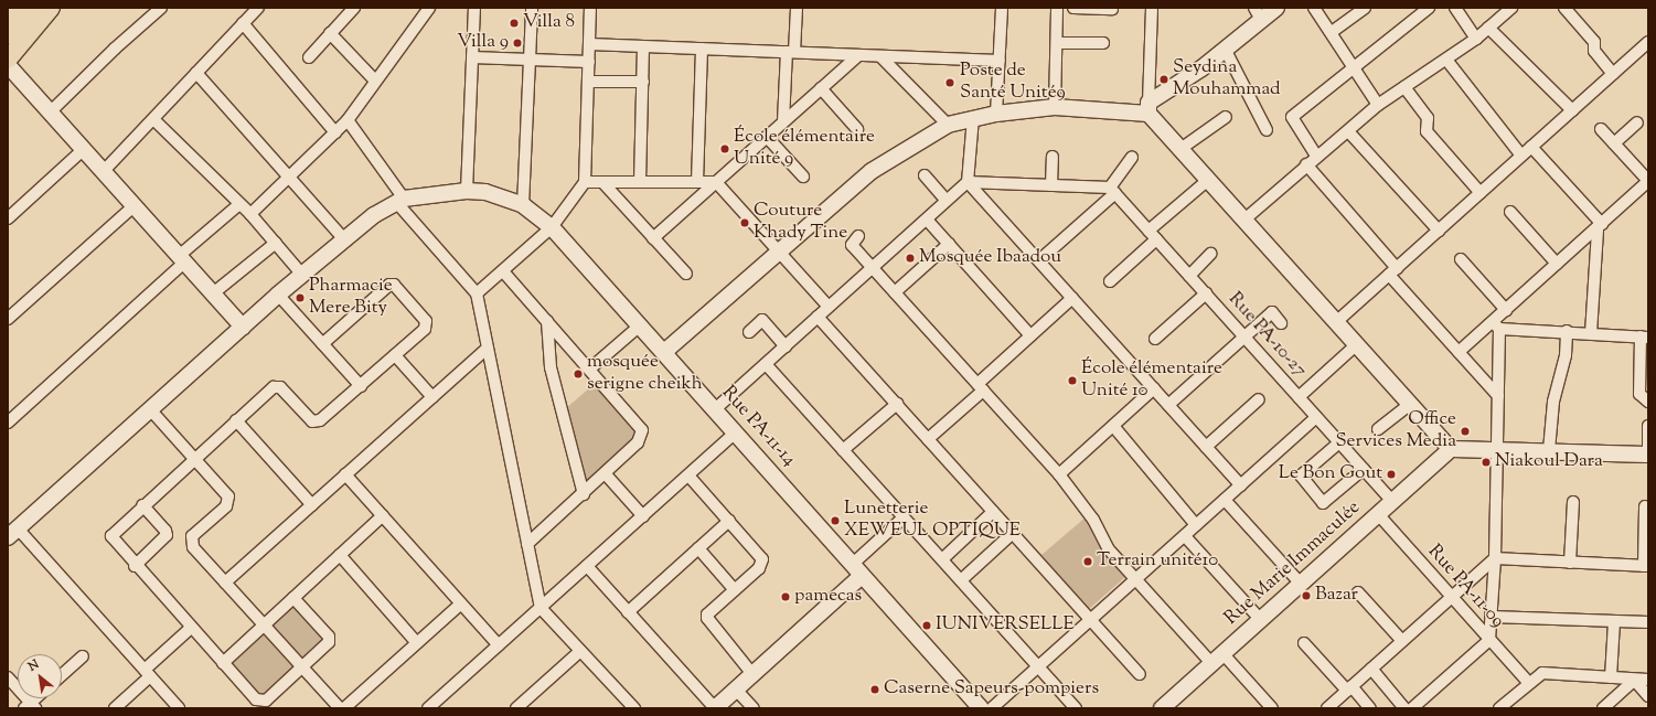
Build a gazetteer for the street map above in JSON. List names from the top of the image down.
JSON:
{
  "streets": {
    "street": [
      "Rue PA-10-27",
      "Rue PA-11-14",
      "Rue Marie Immaculée",
      "Rue PA-11-09"
    ]
  },
  "crossings": [
    ["Rue PA-10-27", "Rue Marie Immaculée"],
    ["Rue Marie Immaculée", "Rue PA-11-09"]
  ],
  "places": [
    "Villa 8",
    "Villa 9",
    "Seydina Mouhammad",
    "Poste de Santé Unité9",
    "École élémentaire Unité 9",
    "Couture Khady Tine",
    "Mosquée Ibaadou",
    "Pharmacie Mere Bity",
    "mosquée serigne cheikh",
    "École élémentaire Unité 10",
    "Office Services Media",
    "Niakoul Dara",
    "Le Bon Gout",
    "Lunetterie XEWEUL OPTIQUE",
    "Terrain unité10",
    "Bazar",
    "pamecas",
    "IUNIVERSELLE",
    "Caserne Sapeurs-pompiers"
  ],
  "north": "top left"
}
